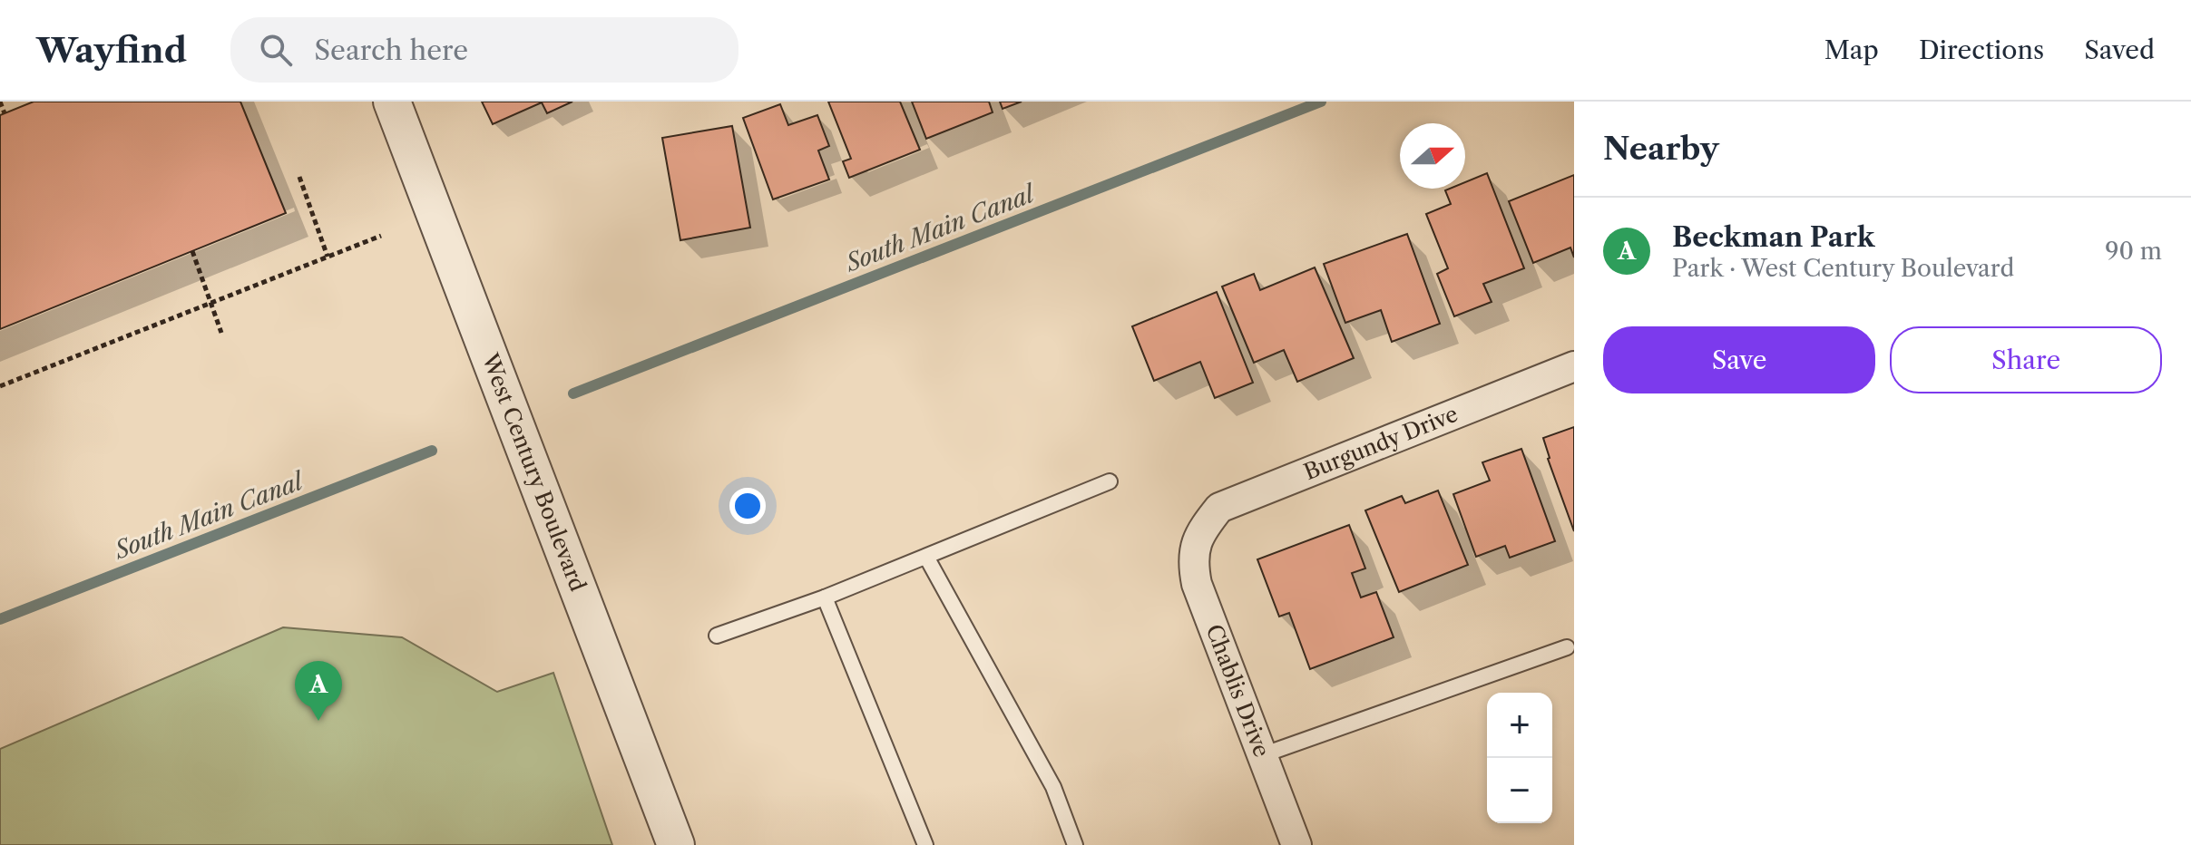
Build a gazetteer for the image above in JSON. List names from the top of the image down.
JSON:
{
  "streets": {
    "street": ["Burgundy Drive", "West Century Boulevard", "Chablis Drive"]
  },
  "crossings": [
    ["Burgundy Drive", "Chablis Drive"]
  ],
  "water": ["South Main Canal"],
  "north": "right",
  "page": {
    "header": "Wayfind",
    "search": "Search here",
    "nav": ["Map", "Directions", "Saved"],
    "heading": "Nearby",
    "list": [
      {
        "mark": "A",
        "name": "Beckman Park",
        "note": "Park · West Century Boulevard",
        "value": "90 m"
      }
    ],
    "buttons": ["Save", "Share"],
    "pins": "A",
    "map_buttons": ["+", "−"]
  }
}
